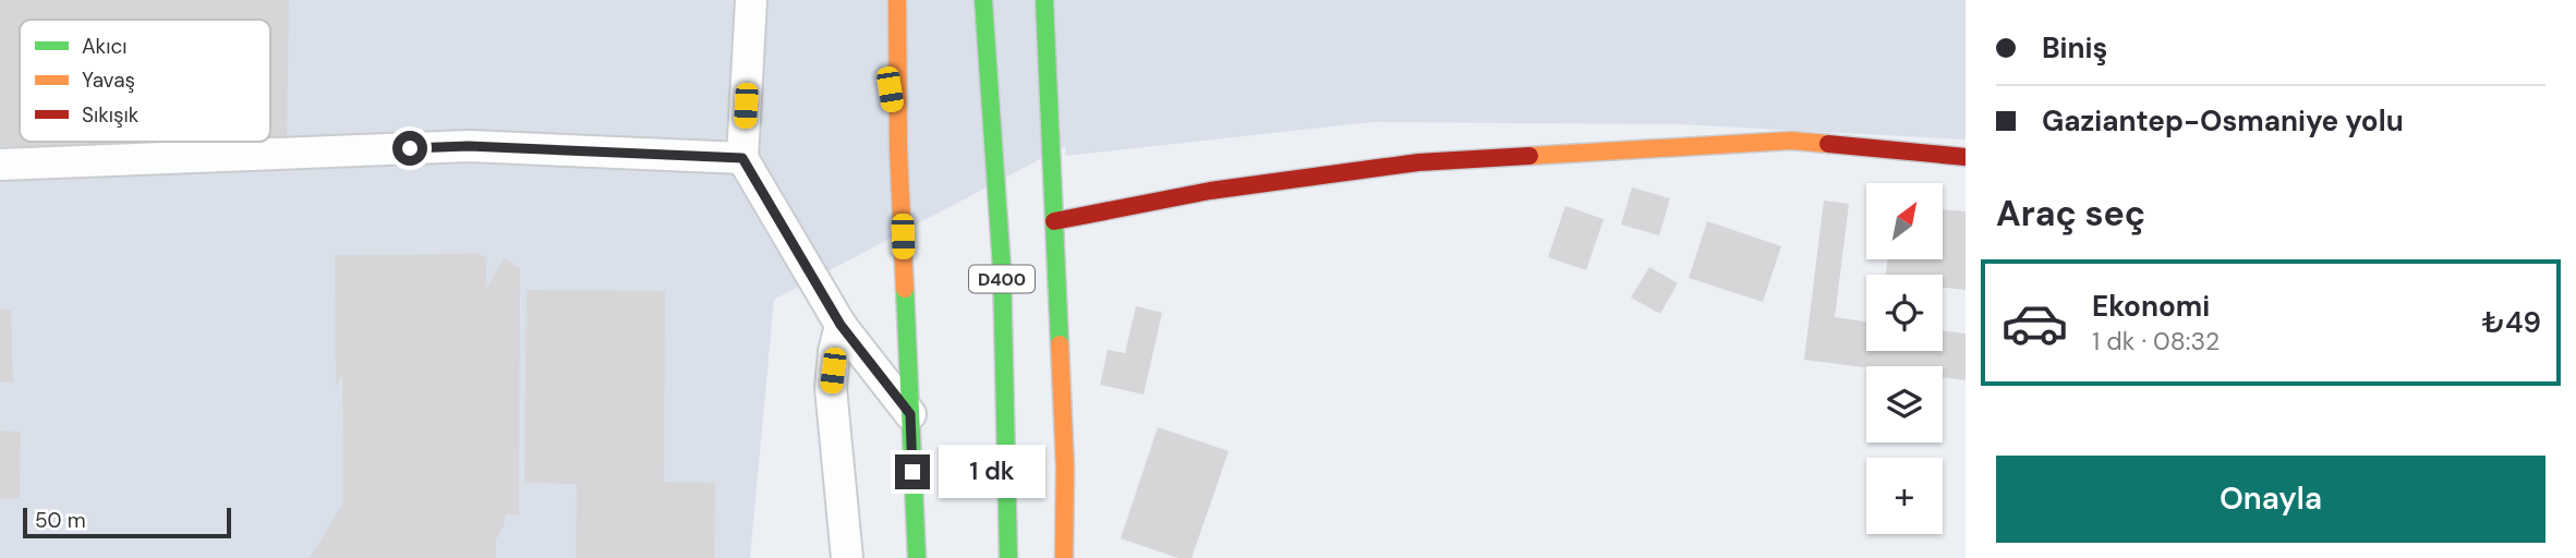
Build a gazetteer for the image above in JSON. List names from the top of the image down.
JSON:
{
  "streets": {
    "main road": ["D400"]
  },
  "legend": ["Akıcı", "Yavaş", "Sıkışık"],
  "scale_bar": "50 m",
  "north": "top right",
  "page": {
    "banner": ["Biniş", "Gaziantep-Osmaniye yolu"],
    "heading": "Araç seç",
    "map_buttons": "+",
    "list": [
      {
        "name": "Ekonomi",
        "note": "1 dk · 08:32",
        "value": "₺49"
      }
    ],
    "buttons": "Onayla",
    "bubble": "1 dk",
    "scale": "50 m"
  }
}
